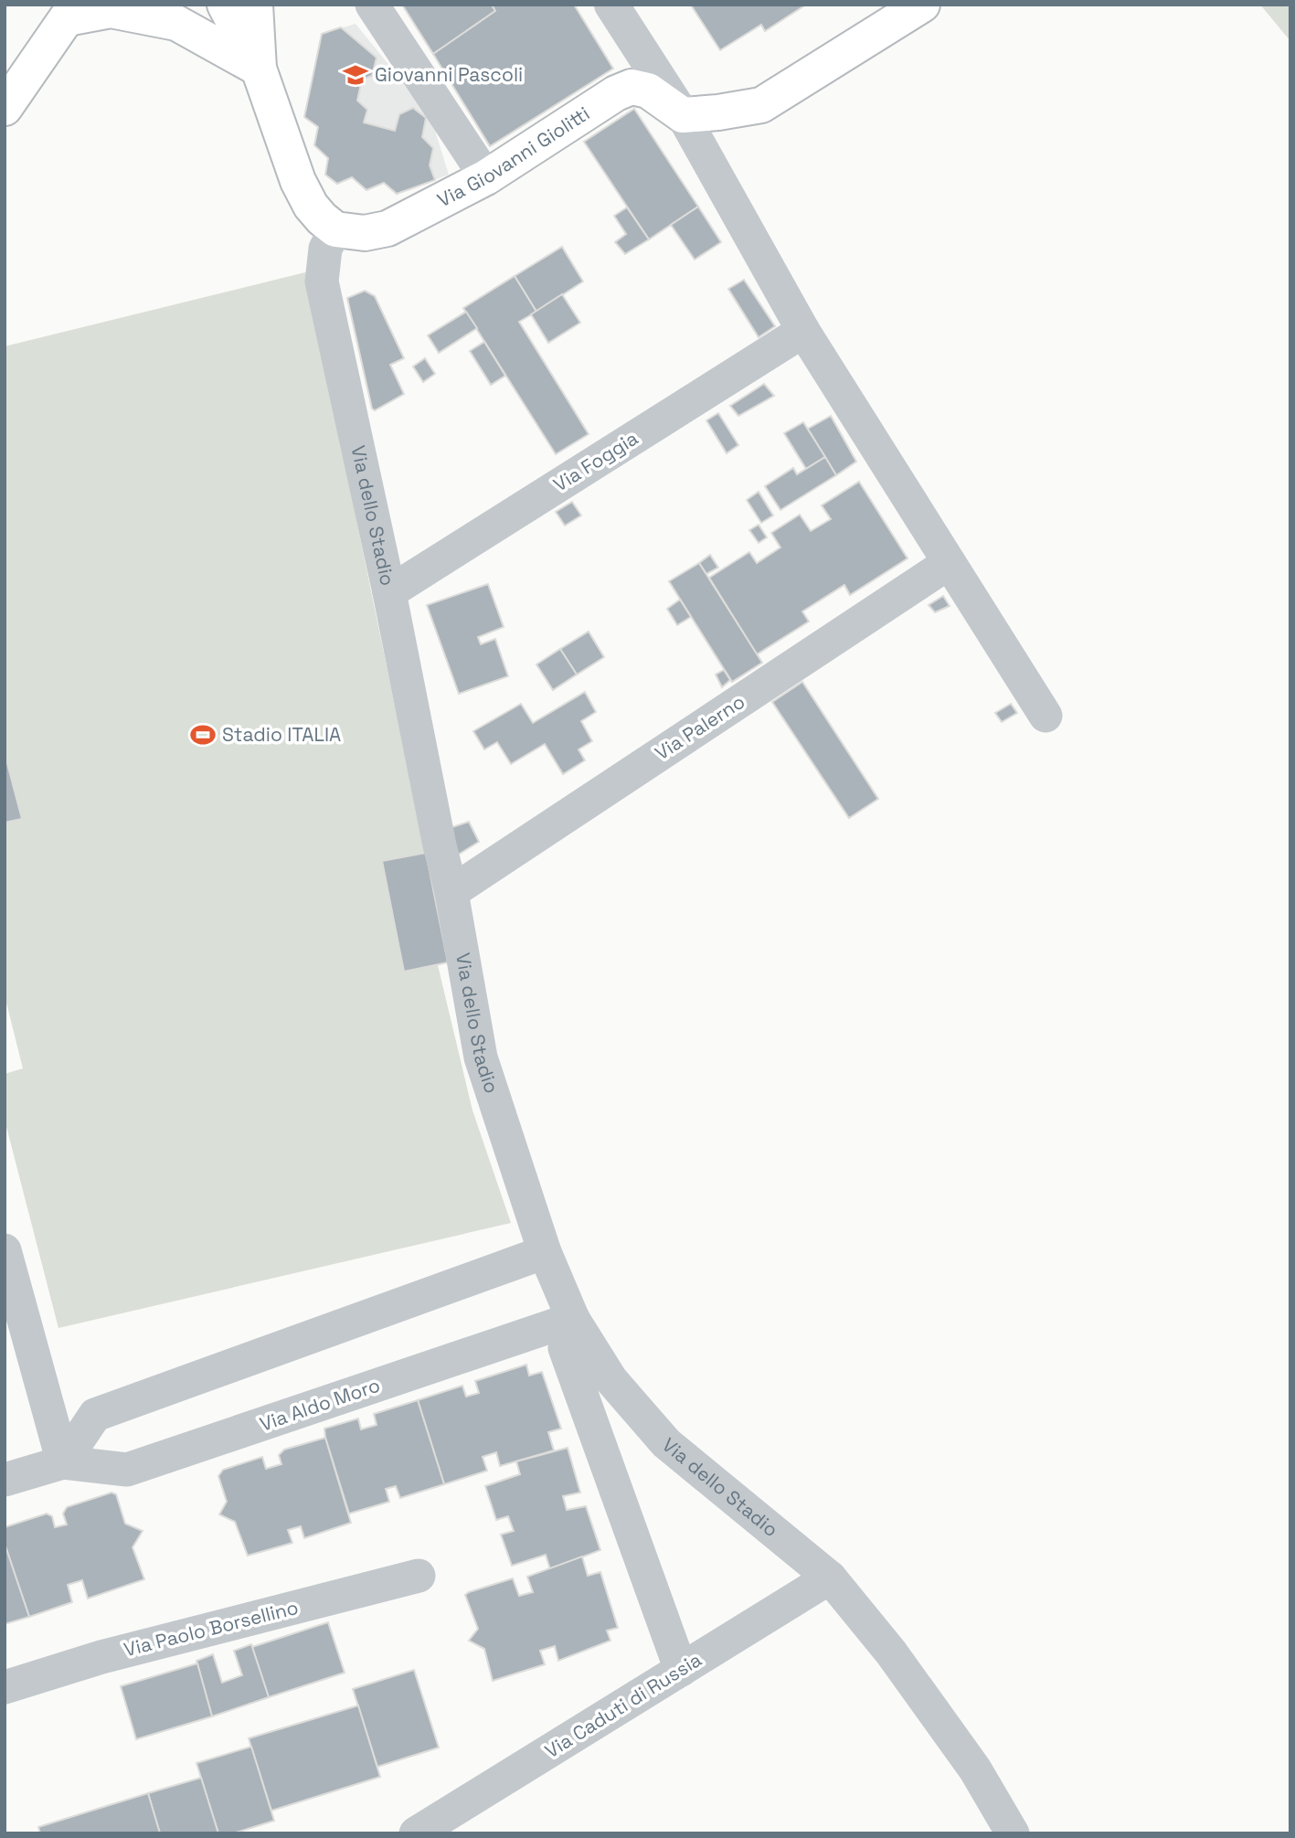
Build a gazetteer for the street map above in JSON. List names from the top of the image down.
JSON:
{
  "streets": {
    "main road": ["Via Giovanni Giolitti"],
    "street": [
      "Via Foggia",
      "Via dello Stadio",
      "Via Palerno",
      "Via Aldo Moro",
      "Via Paolo Borsellino",
      "Via Caduti di Russia"
    ]
  },
  "crossings": [
    ["Via Giovanni Giolitti", "Via dello Stadio"],
    ["Via Foggia", "Via dello Stadio"],
    ["Via dello Stadio", "Via Palerno"],
    ["Via dello Stadio", "Via Aldo Moro"],
    ["Via dello Stadio", "Via Caduti di Russia"]
  ],
  "places": {
    "school or university": ["Giovanni Pascoli"],
    "sports": ["Stadio ITALIA"]
  }
}
